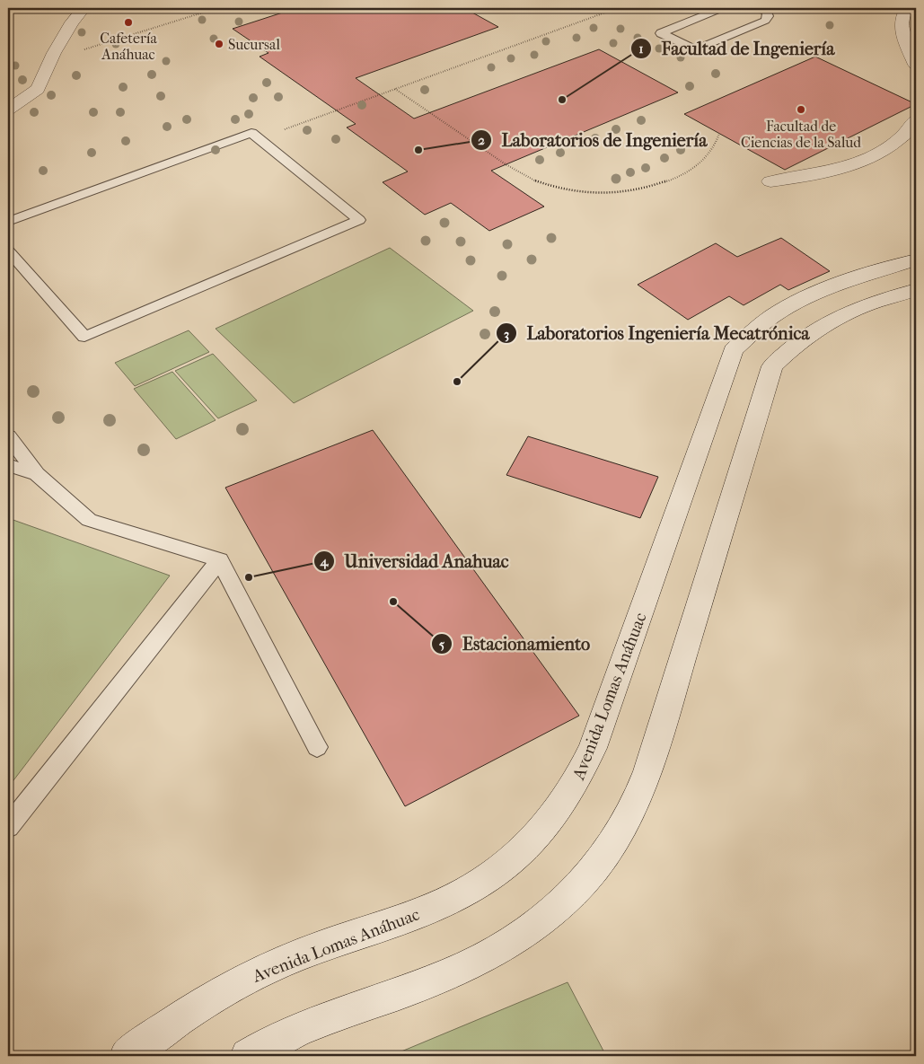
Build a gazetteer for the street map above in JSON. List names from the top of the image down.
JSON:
{
  "streets": {
    "main road": ["Avenida Lomas Anáhuac"]
  },
  "places": [
    "Cafetería Anáhuac",
    "Sucursal",
    "Facultad de Ingeniería",
    "Facultad de Ciencias de la Salud",
    "Laboratorios de Ingeniería",
    "Laboratorios Ingeniería Mecatrónica",
    "Universidad Anahuac",
    "Estacionamiento"
  ]
}
